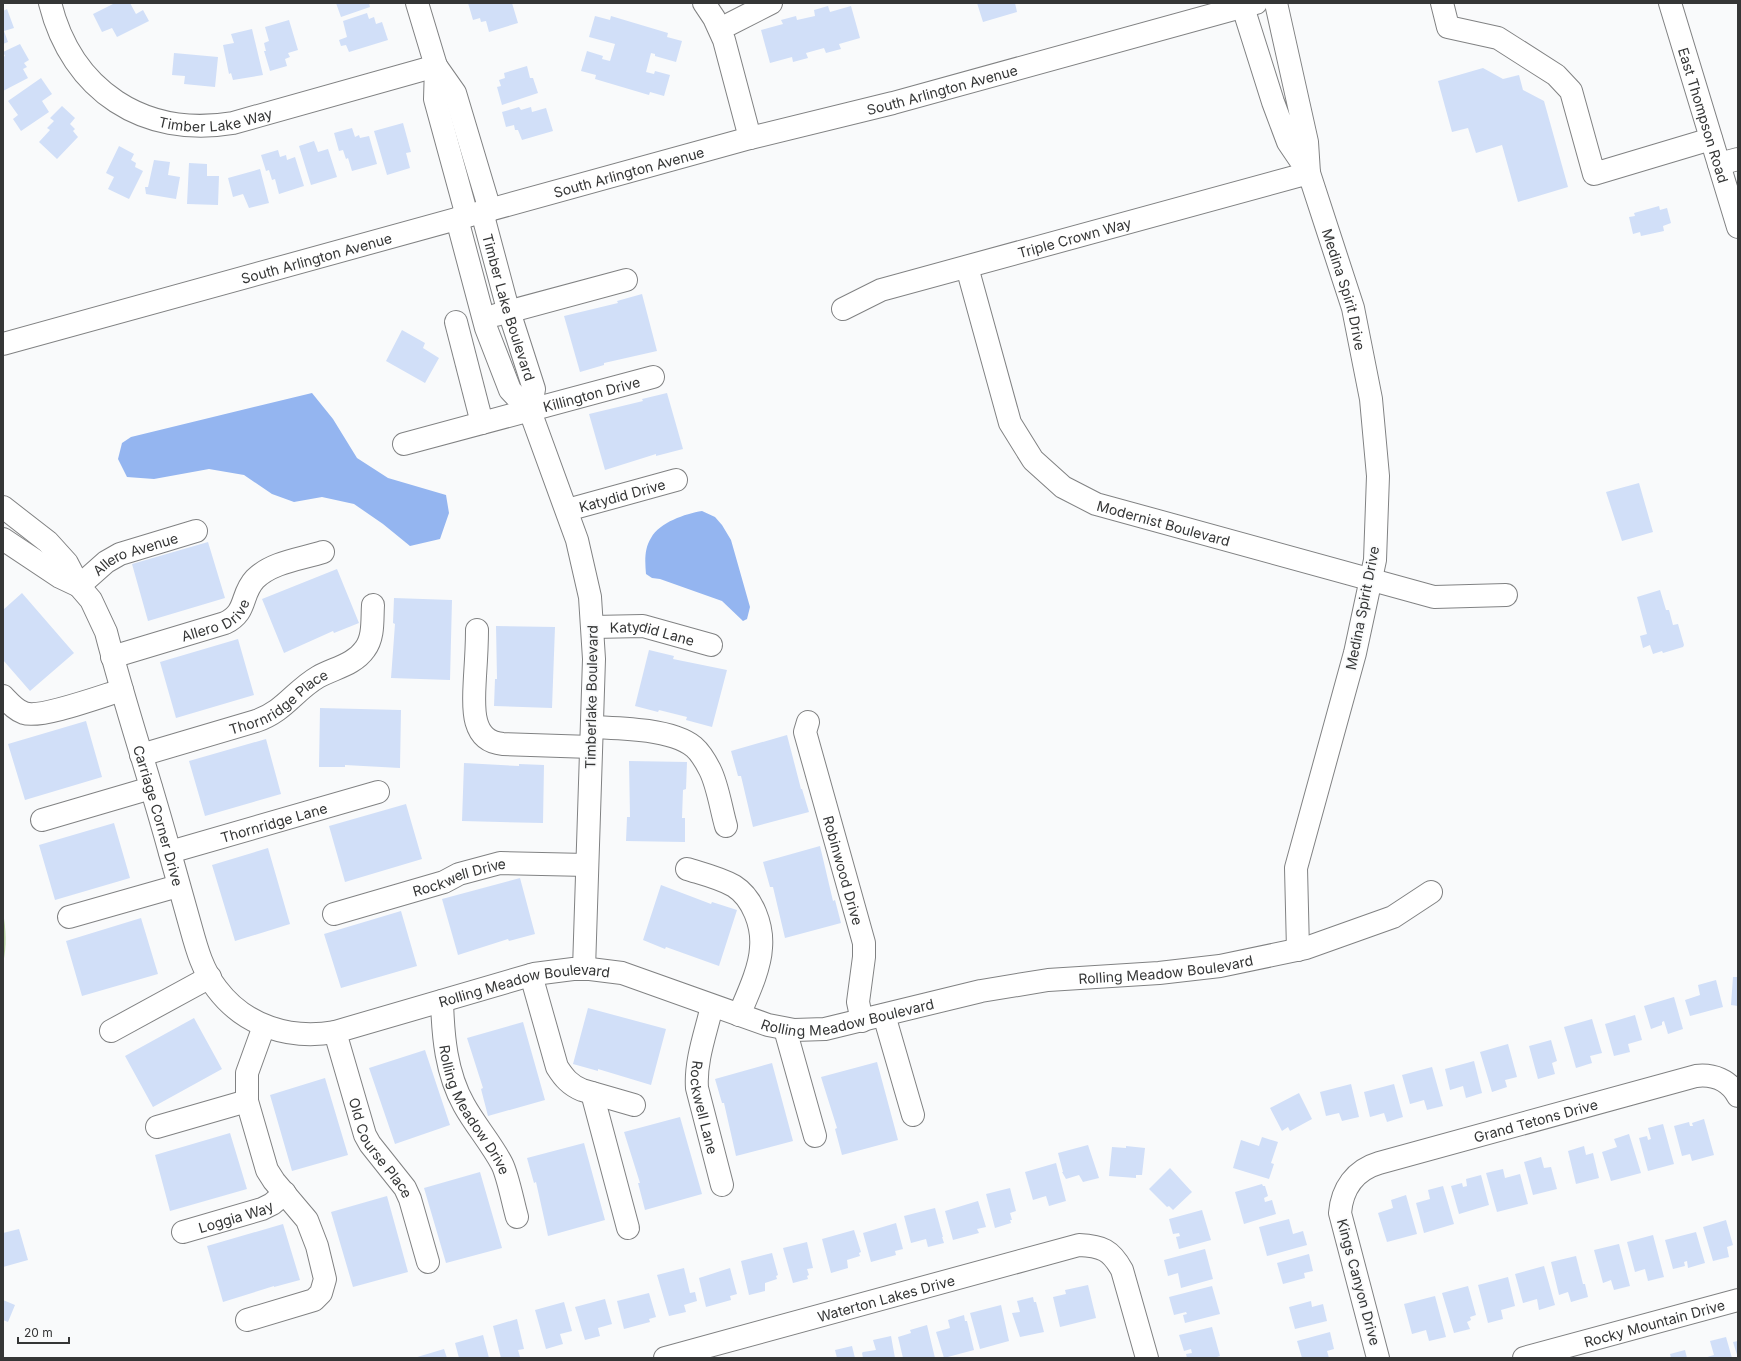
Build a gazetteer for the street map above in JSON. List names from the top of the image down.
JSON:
{
  "streets": {
    "street": [
      "South Arlington Avenue",
      "Timber Lake Way",
      "East Thompson Road",
      "Triple Crown Way",
      "Medina Spirit Drive",
      "Timber Lake Boulevard",
      "Killington Drive",
      "Katydid Drive",
      "Modernist Boulevard",
      "Allero Avenue",
      "Allero Drive",
      "Katydid Lane",
      "Timberlake Boulevard",
      "Thornridge Place",
      "Carriage Corner Drive",
      "Thornridge Lane",
      "Robinwood Drive",
      "Rockwell Drive",
      "Rolling Meadow Boulevard",
      "Rockwell Lane",
      "Rolling Meadow Drive",
      "Grand Tetons Drive",
      "Old Course Place",
      "Loggia Way",
      "Kings Canyon Drive",
      "Waterton Lakes Drive",
      "Rocky Mountain Drive"
    ]
  },
  "crossings": [
    ["South Arlington Avenue", "Medina Spirit Drive"],
    ["South Arlington Avenue", "Timber Lake Boulevard"],
    ["Timber Lake Way", "Timber Lake Boulevard"],
    ["Triple Crown Way", "Medina Spirit Drive"],
    ["Triple Crown Way", "Modernist Boulevard"],
    ["Medina Spirit Drive", "Modernist Boulevard"],
    ["Medina Spirit Drive", "Rolling Meadow Boulevard"],
    ["Timber Lake Boulevard", "Killington Drive"],
    ["Timber Lake Boulevard", "Timberlake Boulevard"],
    ["Killington Drive", "Timberlake Boulevard"],
    ["Katydid Drive", "Timberlake Boulevard"],
    ["Allero Avenue", "Carriage Corner Drive"],
    ["Allero Drive", "Carriage Corner Drive"],
    ["Katydid Lane", "Timberlake Boulevard"],
    ["Timberlake Boulevard", "Rockwell Drive"],
    ["Timberlake Boulevard", "Rolling Meadow Boulevard"],
    ["Thornridge Place", "Carriage Corner Drive"],
    ["Carriage Corner Drive", "Thornridge Lane"],
    ["Carriage Corner Drive", "Rolling Meadow Boulevard"],
    ["Robinwood Drive", "Rolling Meadow Boulevard"],
    ["Rolling Meadow Boulevard", "Rockwell Lane"],
    ["Rolling Meadow Boulevard", "Rolling Meadow Drive"],
    ["Rolling Meadow Boulevard", "Old Course Place"],
    ["Grand Tetons Drive", "Kings Canyon Drive"]
  ],
  "scale_bar": "20 m"
}
